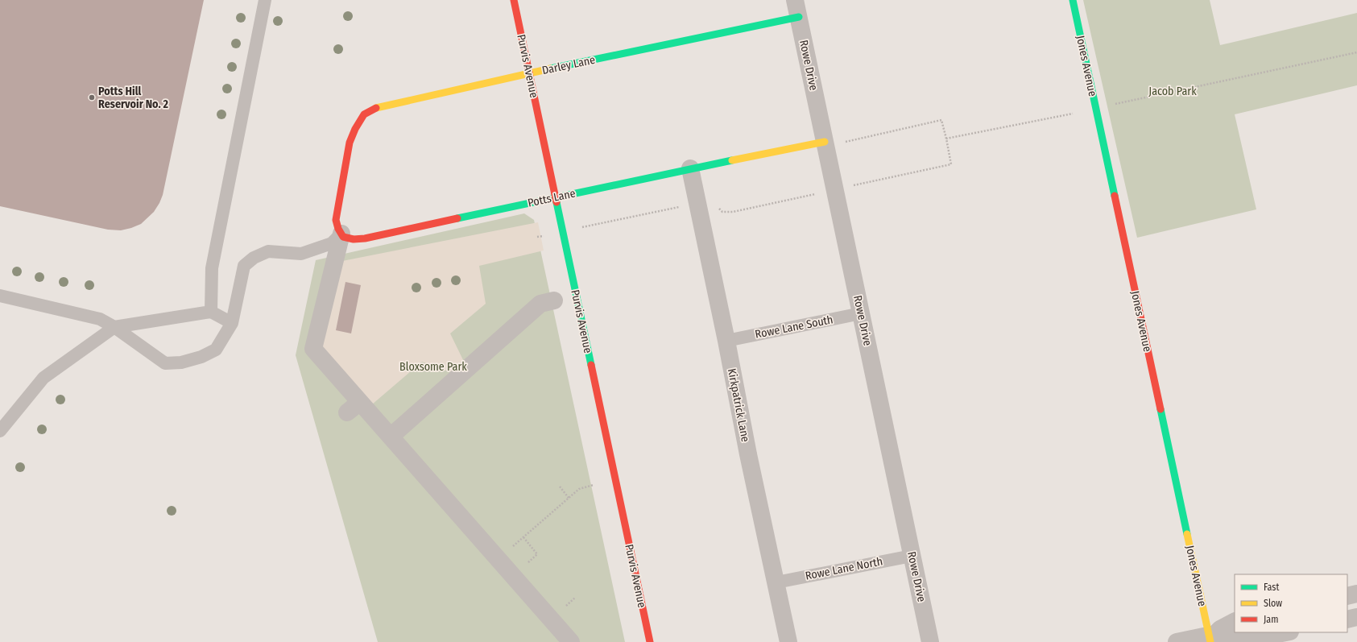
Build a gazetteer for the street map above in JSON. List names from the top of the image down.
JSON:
{
  "streets": {
    "street": [
      "Darley Lane",
      "Rowe Drive",
      "Purvis Avenue",
      "Jones Avenue",
      "Potts Lane",
      "Kirkpatrick Lane"
    ],
    "lane": ["Rowe Lane South", "Rowe Lane North"]
  },
  "crossings": [
    ["Darley Lane", "Rowe Drive"],
    ["Darley Lane", "Purvis Avenue"],
    ["Darley Lane", "Potts Lane"],
    ["Rowe Drive", "Potts Lane"],
    ["Rowe Drive", "Rowe Lane South"],
    ["Rowe Drive", "Rowe Lane North"],
    ["Purvis Avenue", "Potts Lane"],
    ["Potts Lane", "Kirkpatrick Lane"],
    ["Rowe Lane South", "Kirkpatrick Lane"],
    ["Kirkpatrick Lane", "Rowe Lane North"]
  ],
  "parks": ["Jacob Park", "Bloxsome Park"],
  "places": ["Potts Hill Reservoir No. 2"],
  "legend": ["Fast", "Slow", "Jam"]
}
